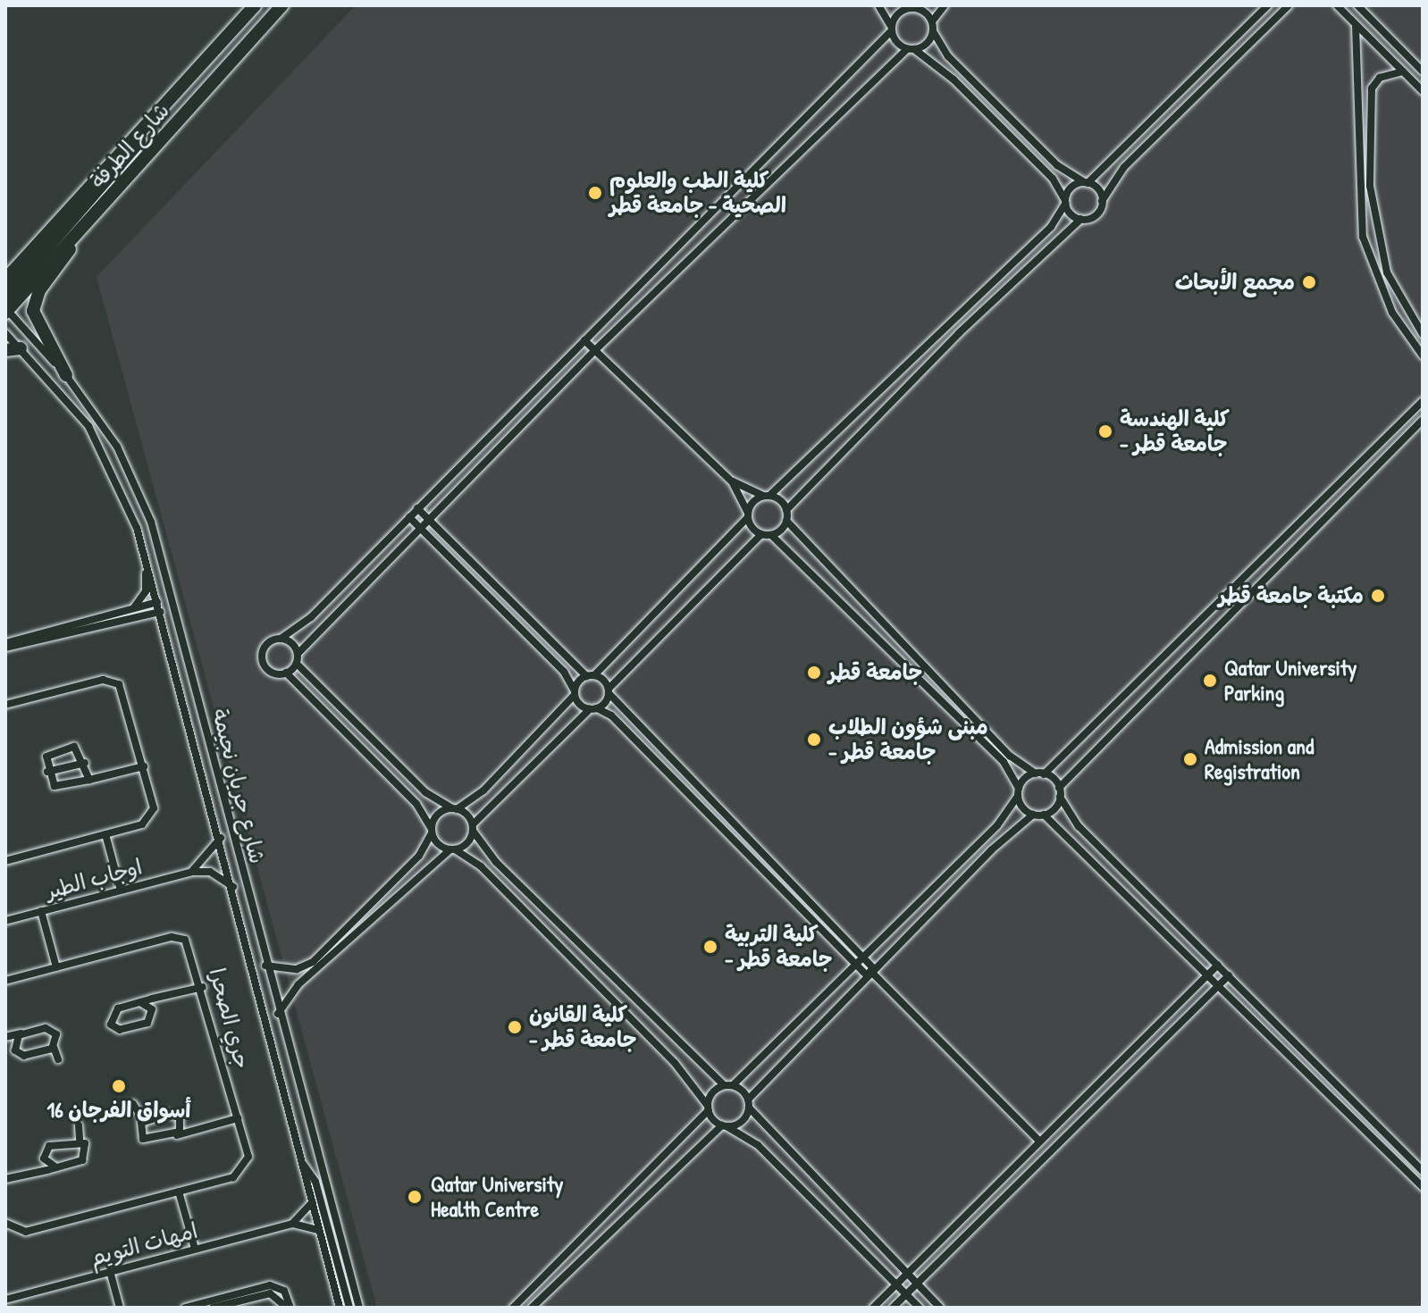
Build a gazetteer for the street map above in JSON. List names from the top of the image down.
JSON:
{
  "streets": {
    "main road": ["شارع الطرفة"],
    "street": [
      "شارع جريان نجيمة",
      "اوجاب الطير",
      "جري الصحرا",
      "امهات التويم"
    ]
  },
  "crossings": [
    ["شارع الطرفة", "شارع جريان نجيمة"],
    ["شارع جريان نجيمة", "امهات التويم"]
  ],
  "places": [
    "كلية الطب والعلوم الصحية - جامعة قطر",
    "مجمع الأبحاث",
    "كلية الهندسة - جامعة قطر",
    "مكتبة جامعة قطر",
    "جامعة قطر",
    "Qatar University Parking",
    "مبنى شؤون الطلاب - جامعة قطر",
    "Admission and Registration",
    "كلية التربية - جامعة قطر",
    "كلية القانون - جامعة قطر",
    "أسواق الفرجان 16",
    "Qatar University Health Centre"
  ]
}
